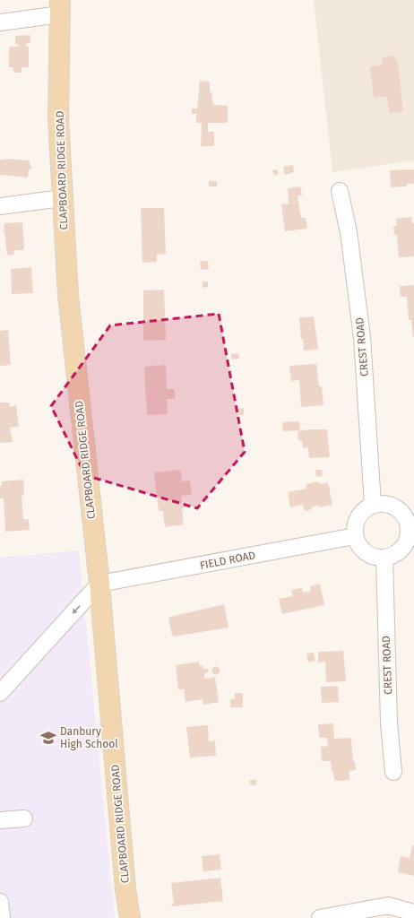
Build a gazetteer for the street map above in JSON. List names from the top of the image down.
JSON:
{
  "streets": {
    "main road": ["CLAPBOARD RIDGE ROAD"],
    "street": ["CREST ROAD", "FIELD ROAD"]
  },
  "crossings": [
    ["CLAPBOARD RIDGE ROAD", "FIELD ROAD"],
    ["CREST ROAD", "FIELD ROAD"]
  ],
  "places": {
    "school or university": ["Danbury High School"]
  }
}
